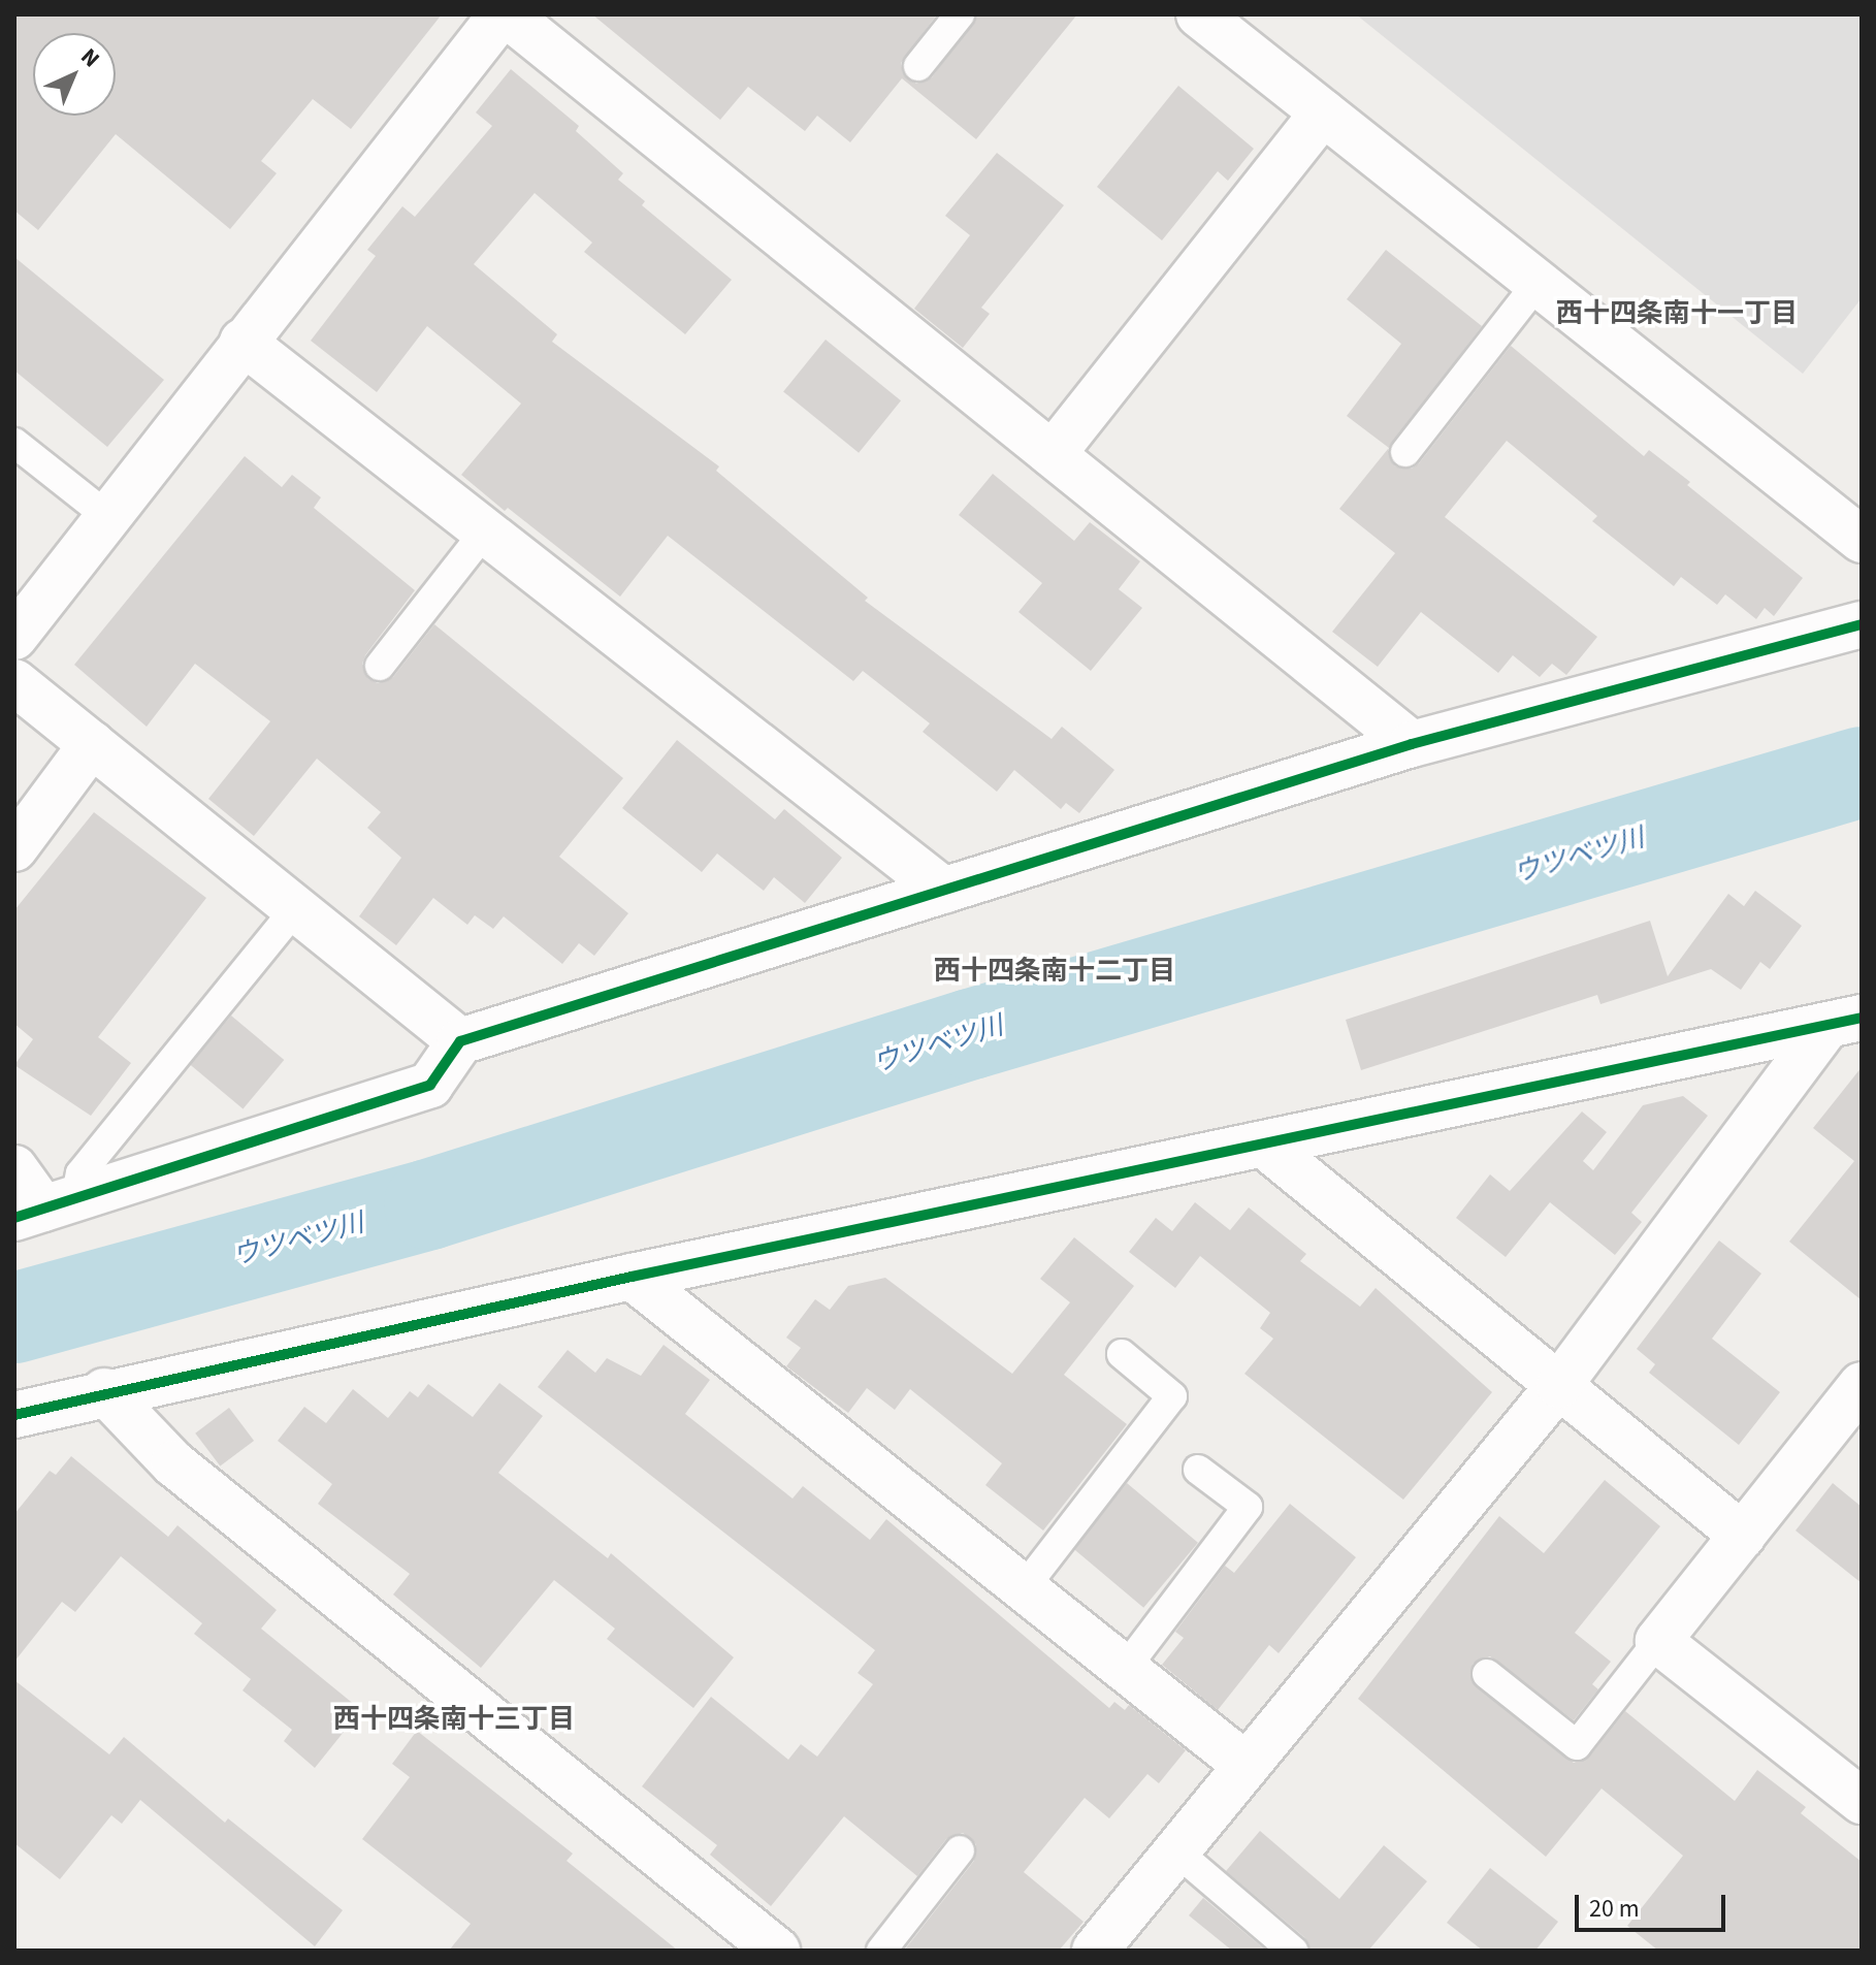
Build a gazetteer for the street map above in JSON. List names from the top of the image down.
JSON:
{
  "districts": ["西十四条南十一丁目", "西十四条南十二丁目", "西十四条南十三丁目"],
  "water": ["ウツベツ川"],
  "scale_bar": "20 m",
  "north": "top right"
}
